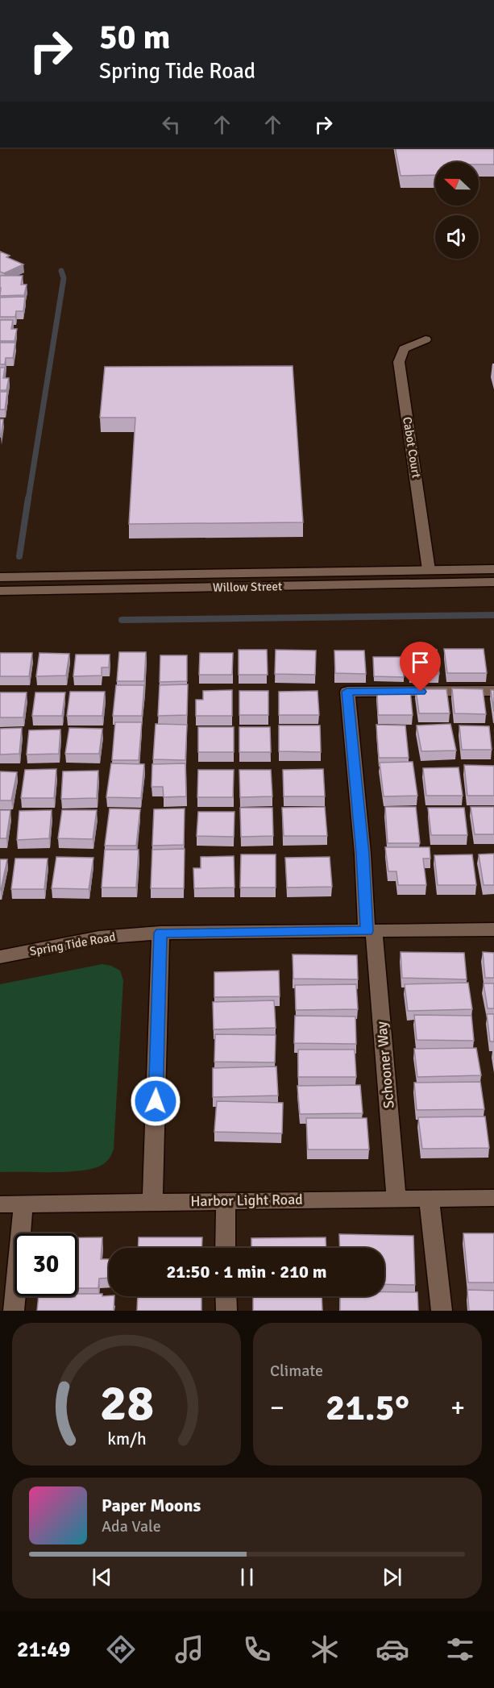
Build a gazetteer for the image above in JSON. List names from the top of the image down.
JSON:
{
  "streets": {
    "street": [
      "Cabot Court",
      "Willow Street",
      "Spring Tide Road",
      "Schooner Way",
      "Harbor Light Road"
    ]
  },
  "crossings": [
    ["Cabot Court", "Willow Street"],
    ["Spring Tide Road", "Schooner Way"],
    ["Schooner Way", "Harbor Light Road"]
  ],
  "north": "left",
  "page": {
    "turn": ["50 m", "Spring Tide Road"],
    "limit": "30",
    "trip": "21:50 · 1 min · 210 m",
    "tile": "Climate",
    "heat": ["−", "21.5°", "+"],
    "song": ["Paper Moons", "Ada Vale"],
    "tabs": "21:49",
    "gauge": ["28", "km/h"]
  }
}
